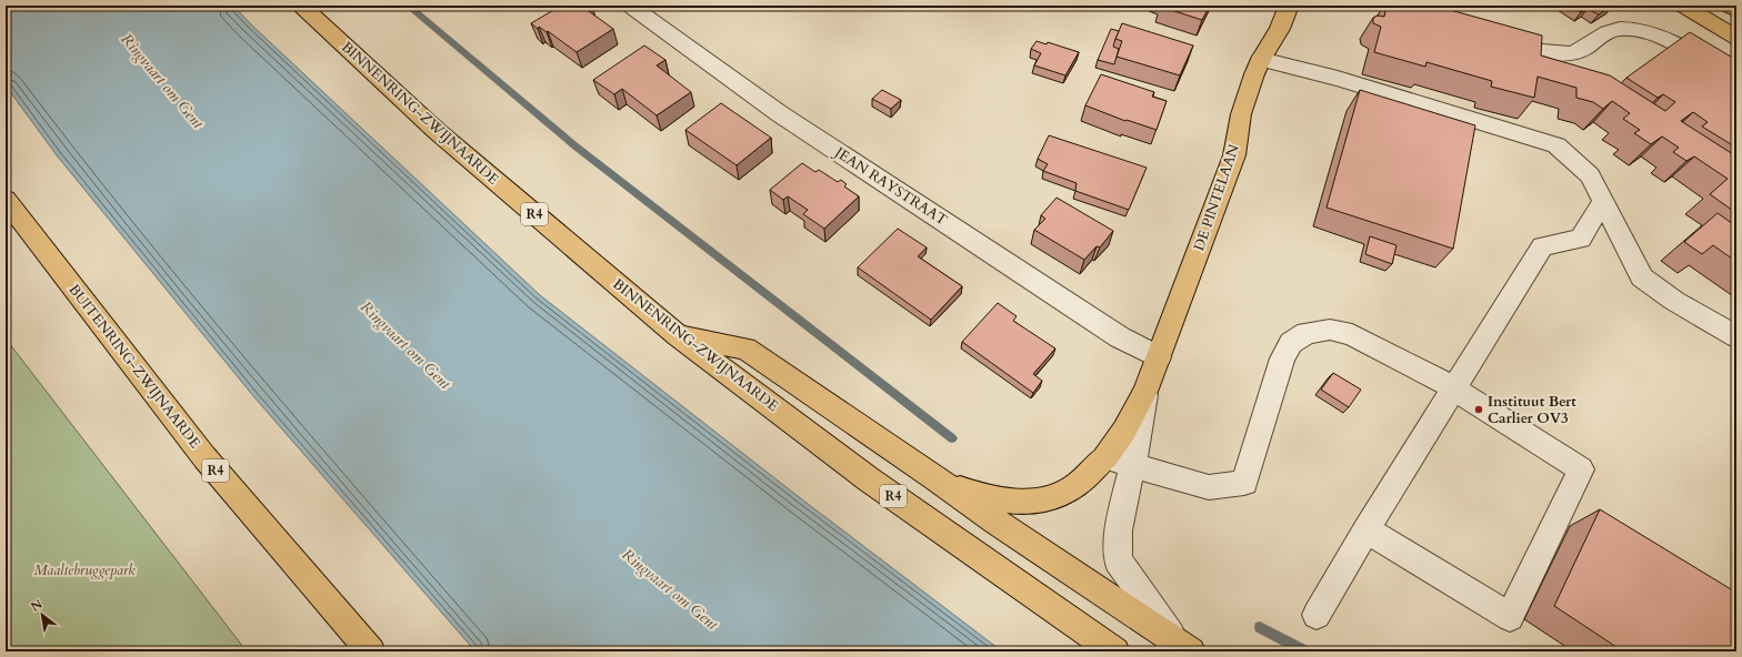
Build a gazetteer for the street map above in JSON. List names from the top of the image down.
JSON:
{
  "streets": {
    "main road": [
      "BINNENRING-ZWIJNAARDE",
      "DE PINTELAAN",
      "R4",
      "BUITENRING-ZWIJNAARDE"
    ],
    "street": ["JEAN RAYSTRAAT"]
  },
  "crossings": [
    ["BINNENRING-ZWIJNAARDE", "R4"],
    ["JEAN RAYSTRAAT", "DE PINTELAAN"],
    ["DE PINTELAAN", "R4"]
  ],
  "water": ["Ringvaart om Gent"],
  "parks": ["Maaltebruggepark"],
  "places": ["Instituut Bert Carlier OV3"],
  "north": "top left"
}
